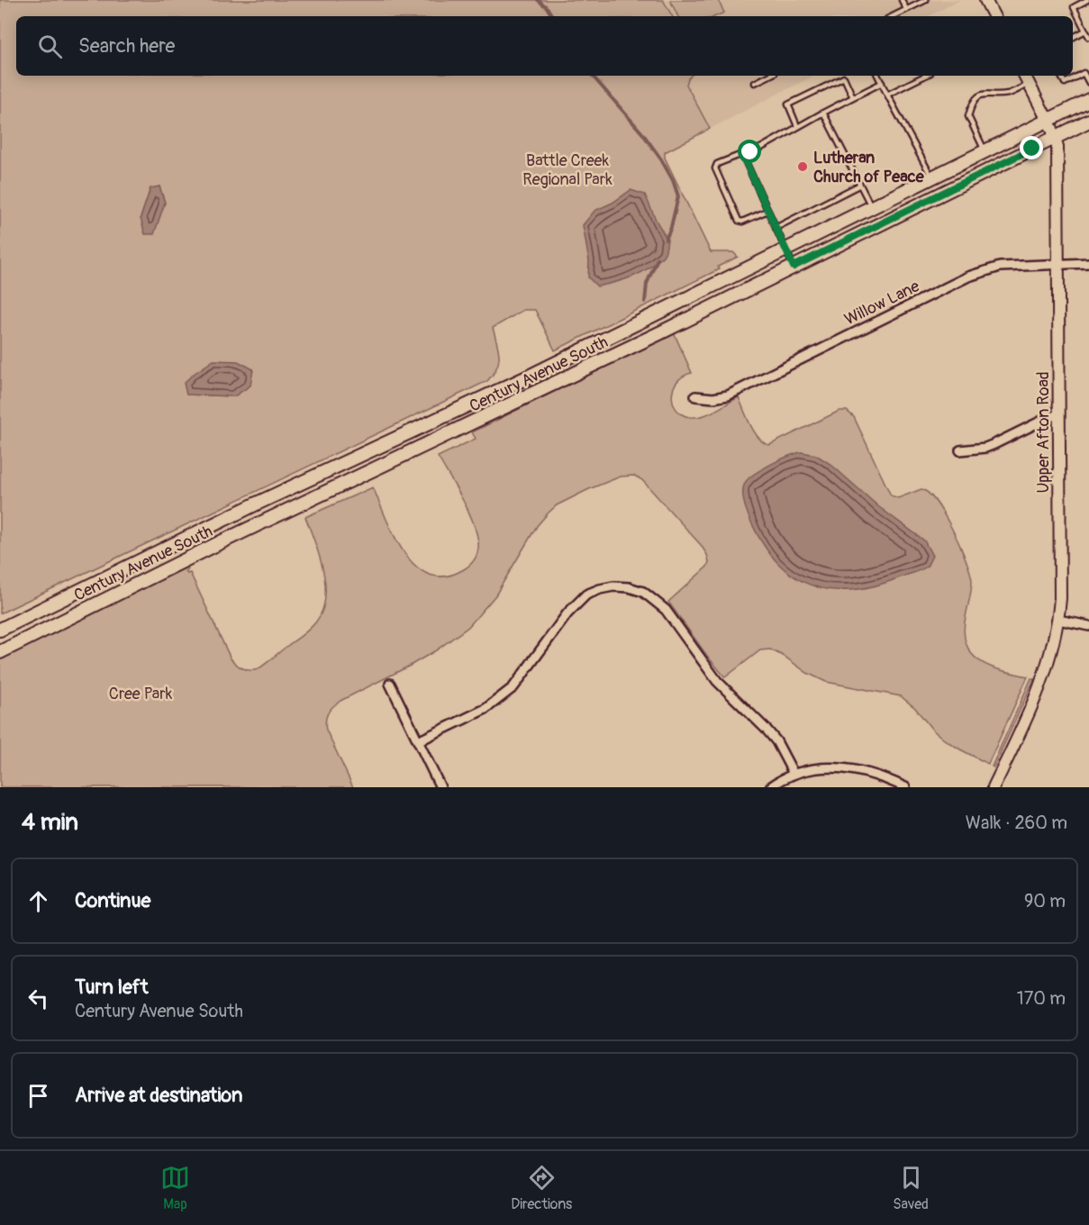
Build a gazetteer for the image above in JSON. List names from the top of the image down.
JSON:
{
  "streets": {
    "main road": ["Century Avenue South"],
    "street": ["Willow Lane", "Upper Afton Road"]
  },
  "crossings": [
    ["Willow Lane", "Upper Afton Road"],
    ["Century Avenue South", "Upper Afton Road"]
  ],
  "parks": ["Battle Creek Regional Park", "Cree Park"],
  "places": ["Lutheran Church of Peace"],
  "page": {
    "search": "Search here",
    "heading": ["4 min", "Walk · 260 m"],
    "list": [
      ["Continue", "90 m"],
      ["Turn left", "Century Avenue South", "170 m"],
      "Arrive at destination"
    ],
    "nav": ["Map", "Directions", "Saved"]
  }
}
